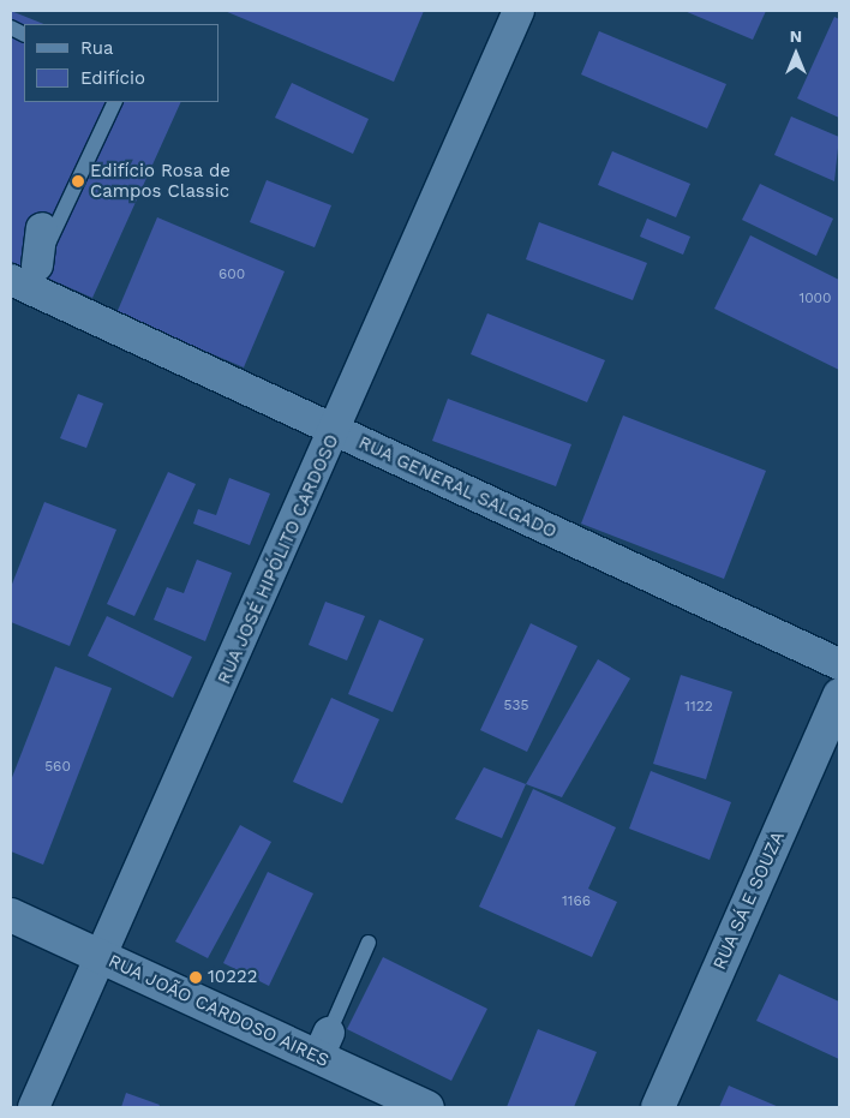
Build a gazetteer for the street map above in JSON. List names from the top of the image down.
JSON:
{
  "streets": {
    "street": [
      "RUA GENERAL SALGADO",
      "RUA JOSÉ HIPÓLITO CARDOSO",
      "RUA SÁ E SOUZA",
      "RUA JOÃO CARDOSO AIRES"
    ]
  },
  "crossings": [
    ["RUA GENERAL SALGADO", "RUA JOSÉ HIPÓLITO CARDOSO"],
    ["RUA JOSÉ HIPÓLITO CARDOSO", "RUA JOÃO CARDOSO AIRES"]
  ],
  "places": ["Edifício Rosa de Campos Classic", "10222"],
  "house_numbers": [
    "600",
    "1000",
    "535",
    "1122",
    "560",
    "1166"
  ],
  "legend": ["Rua", "Edifício"],
  "north": "top"
}
